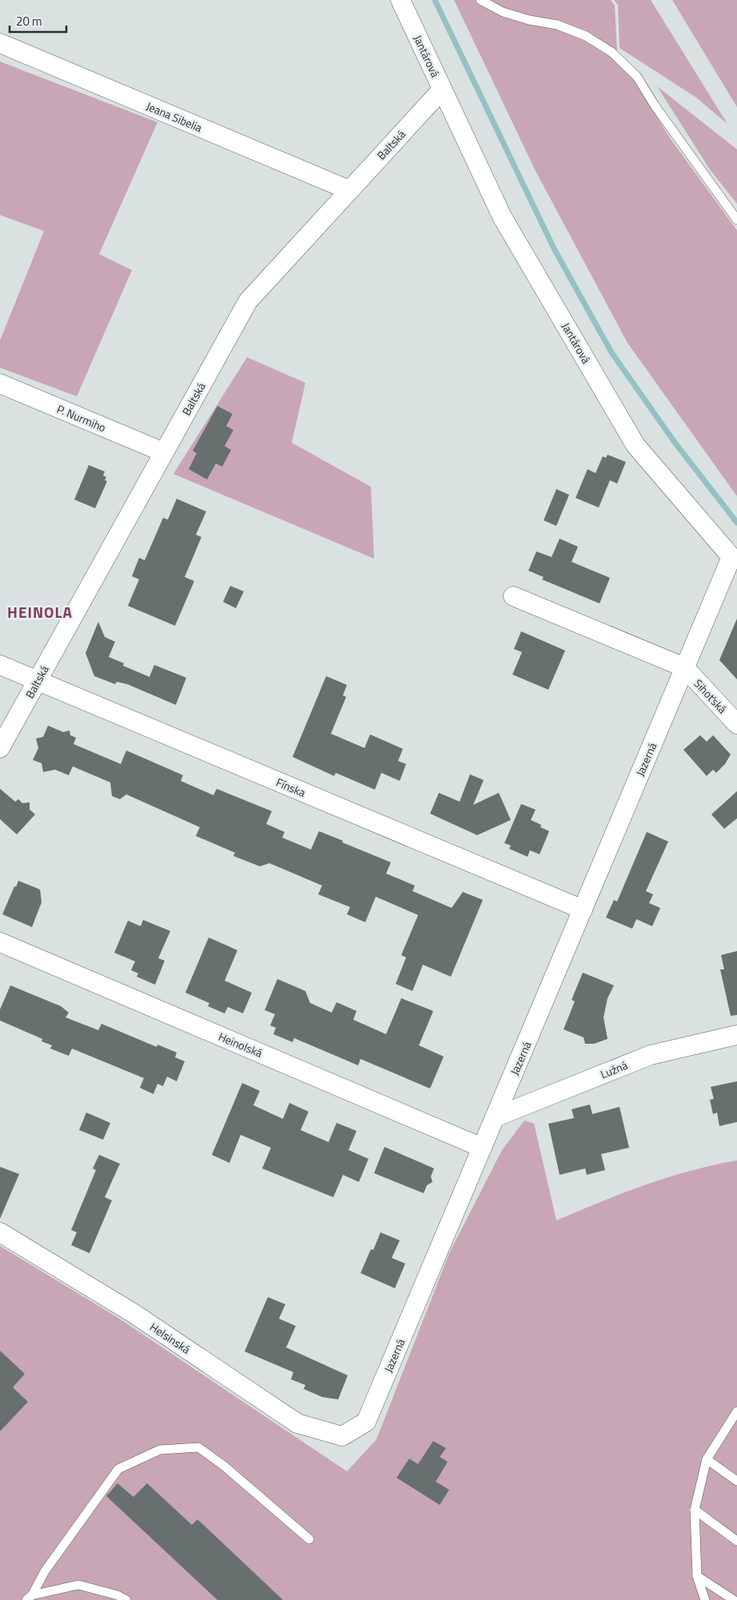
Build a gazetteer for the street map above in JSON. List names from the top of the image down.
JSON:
{
  "streets": {
    "street": [
      "Jantárová",
      "Jeana Sibelia",
      "Baltská",
      "P. Nurmiho",
      "Sihoťská",
      "Jazerná",
      "Fínska",
      "Heinolská",
      "Lužná",
      "Helsinská"
    ]
  },
  "crossings": [
    ["Jantárová", "Baltská"],
    ["Jantárová", "Sihoťská"],
    ["Jantárová", "Jazerná"],
    ["Jeana Sibelia", "Baltská"],
    ["Baltská", "P. Nurmiho"],
    ["Baltská", "Fínska"],
    ["Sihoťská", "Jazerná"],
    ["Jazerná", "Fínska"],
    ["Jazerná", "Heinolská"],
    ["Jazerná", "Lužná"],
    ["Jazerná", "Helsinská"]
  ],
  "districts": ["HEINOLA"],
  "scale_bar": "20 m"
}
